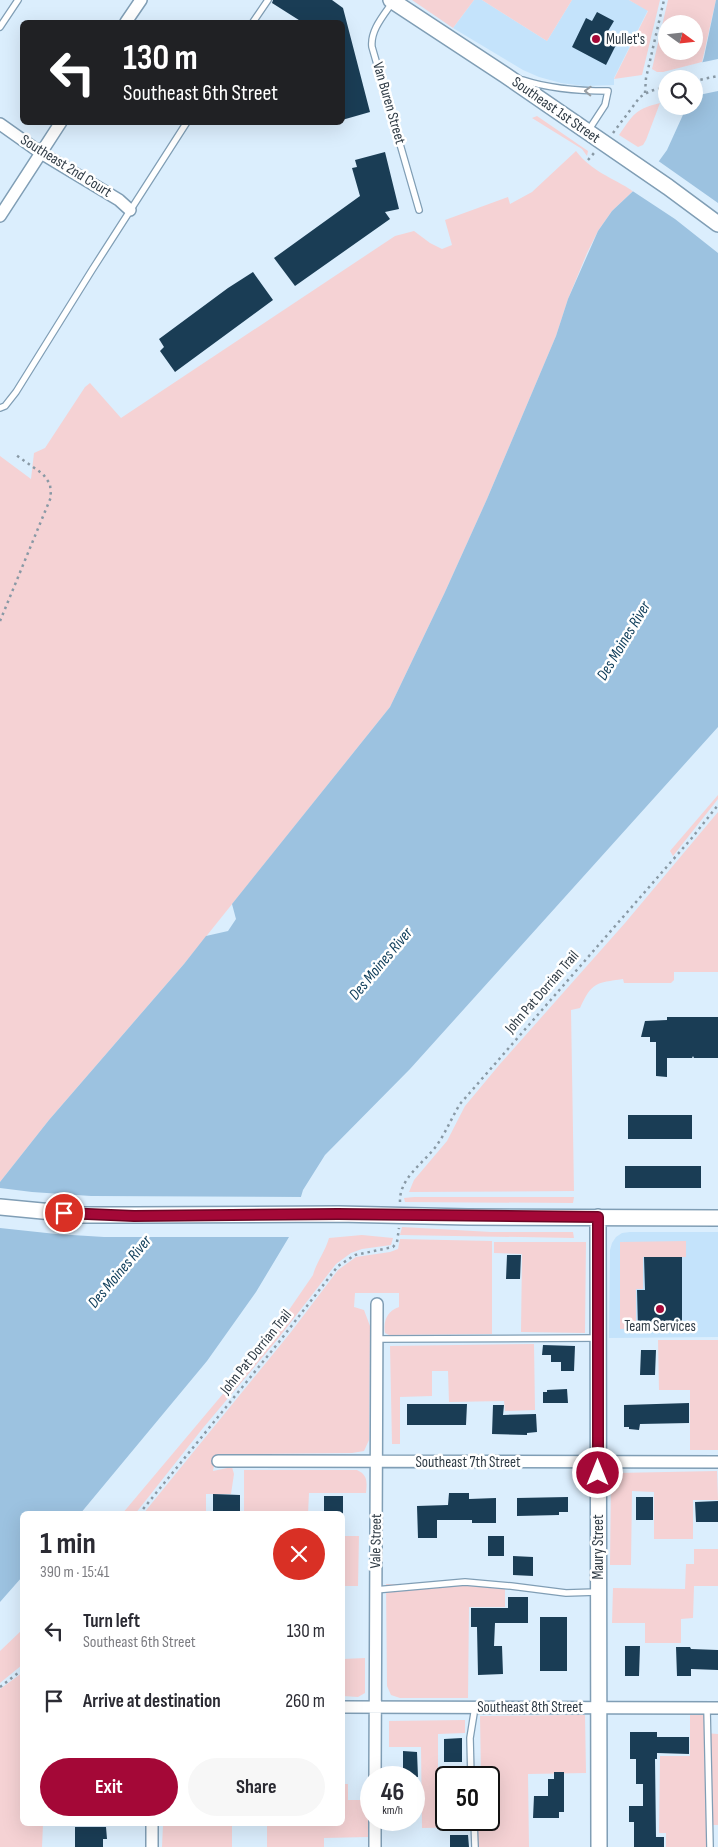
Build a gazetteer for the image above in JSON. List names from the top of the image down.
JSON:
{
  "streets": {
    "main road": ["Southeast 1st Street", "Maury Street"],
    "street": [
      "Southeast 2nd Court",
      "Southeast 7th Street",
      "Vale Street",
      "Southeast 8th Street"
    ],
    "lane": ["Van Buren Street"],
    "path": ["John Pat Dorrian Trail"]
  },
  "crossings": [
    ["Van Buren Street", "Southeast 1st Street"],
    ["Southeast 7th Street", "Vale Street"],
    ["Southeast 7th Street", "Maury Street"],
    ["Vale Street", "Southeast 8th Street"],
    ["Maury Street", "Southeast 8th Street"]
  ],
  "water": ["Des Moines River"],
  "places": ["Mullet's", "Team Services"],
  "north": "right",
  "page": {
    "turn": ["130 m", "Southeast 6th Street"],
    "heading": ["1 min", "390 m · 15:41"],
    "list": [
      {
        "name": "Turn left",
        "note": "Southeast 6th Street",
        "value": "130 m"
      },
      {
        "name": "Arrive at destination",
        "value": "260 m"
      }
    ],
    "buttons": ["Exit", "Share"],
    "speed": "46 km/h",
    "limit": "50"
  }
}
